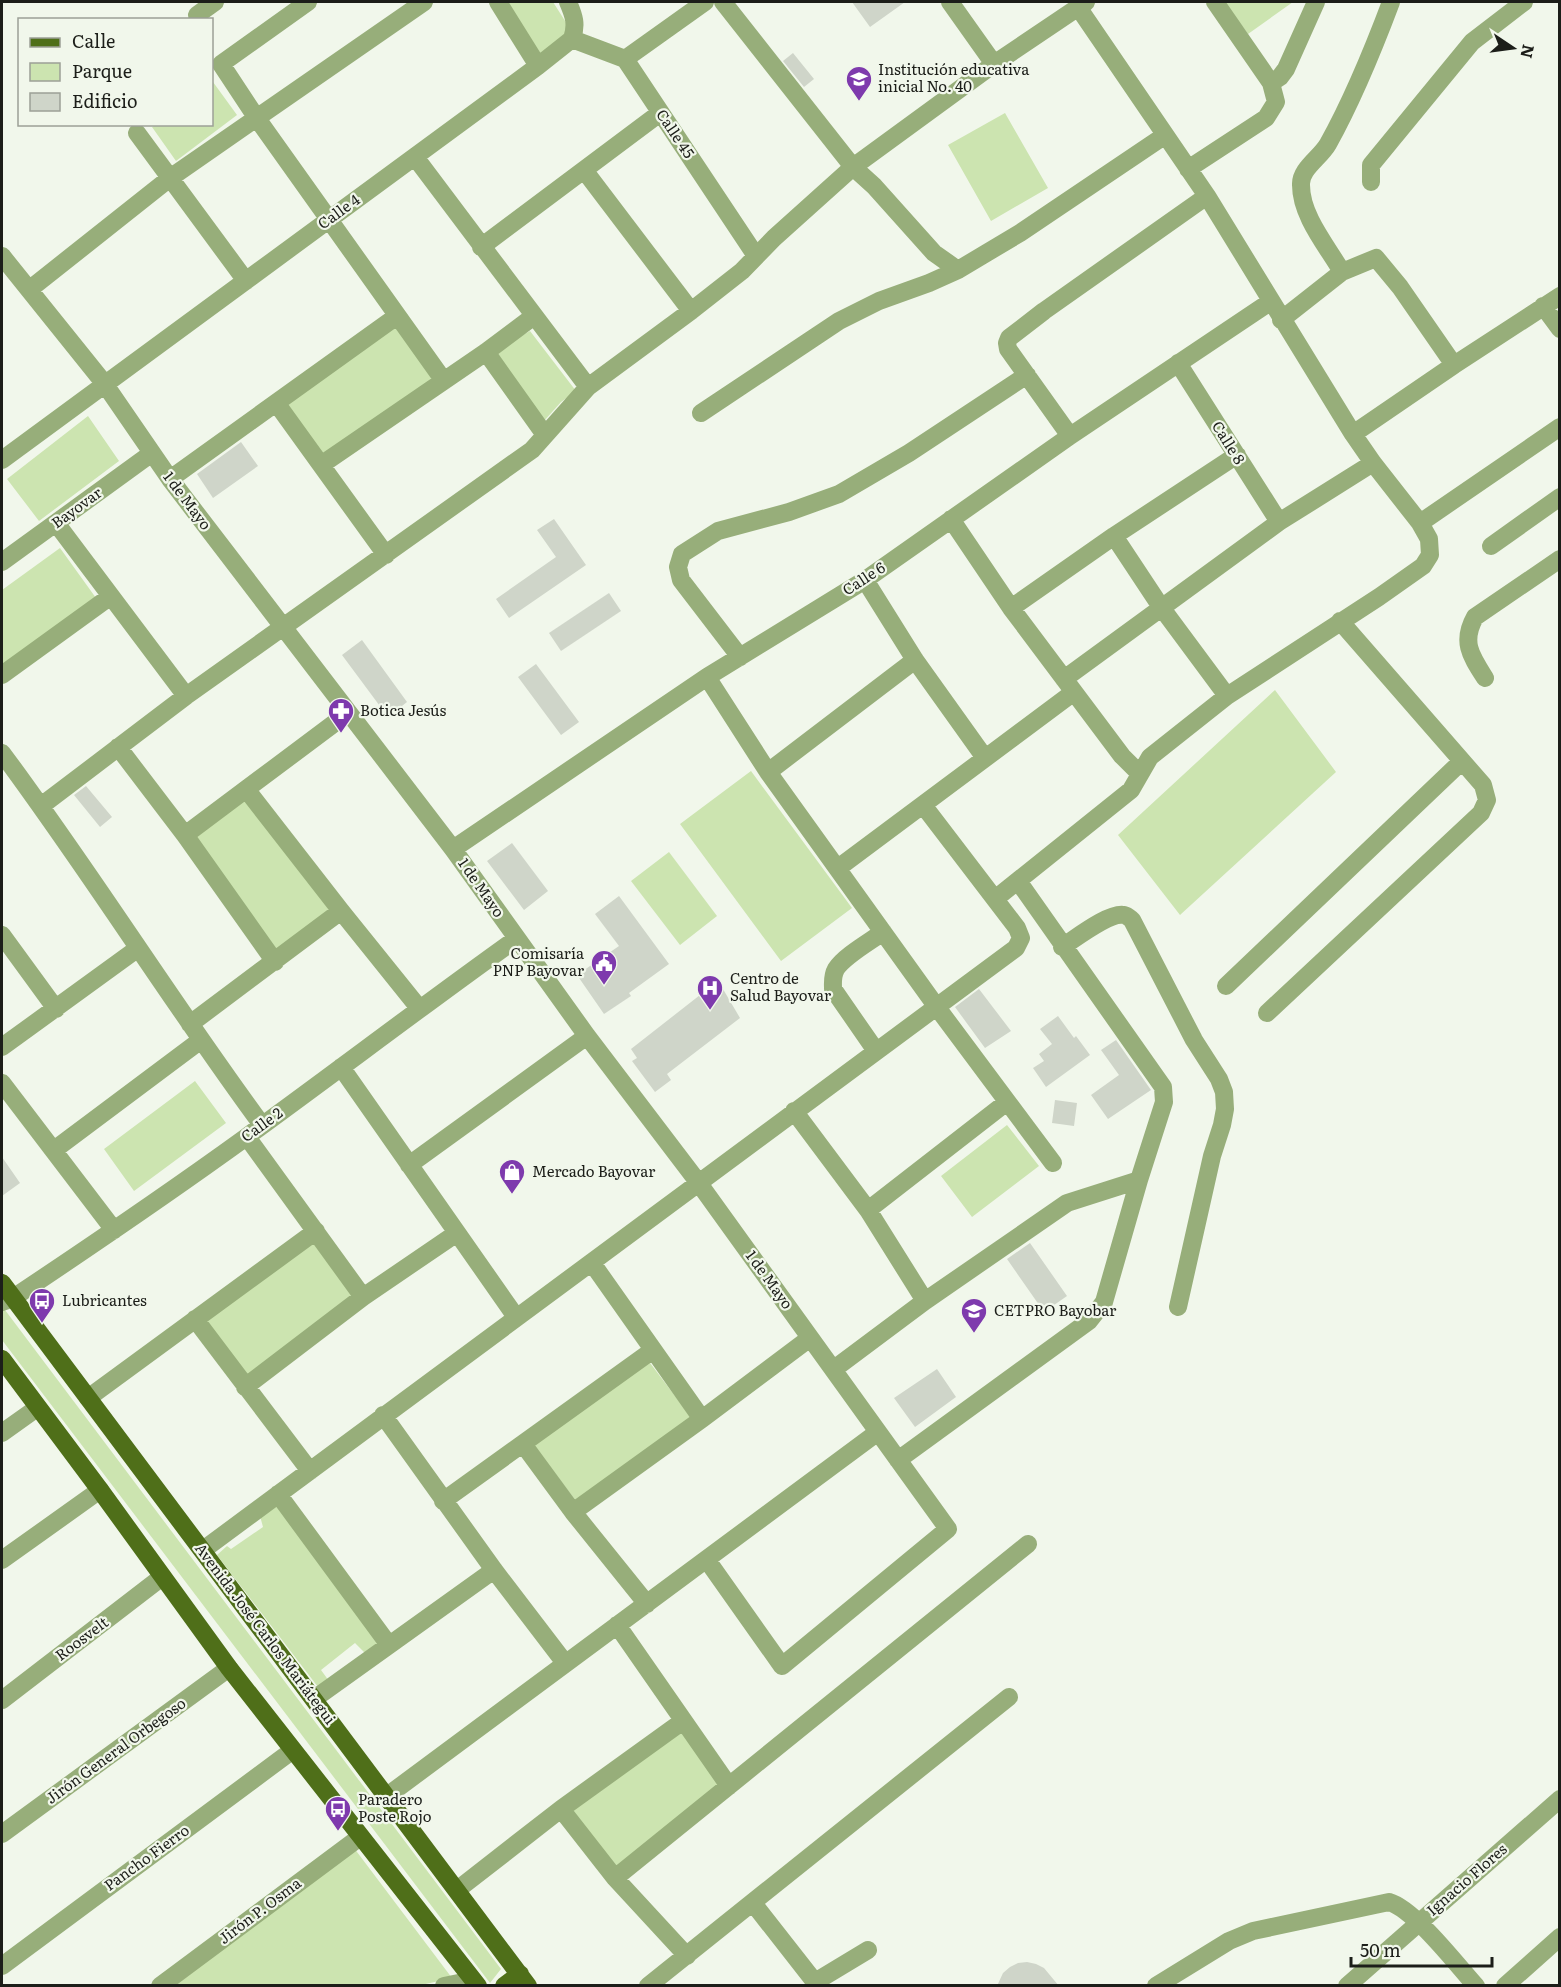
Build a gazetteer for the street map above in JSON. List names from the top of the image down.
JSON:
{
  "streets": {
    "main road": ["Avenida José Carlos Mariátegui"],
    "street": [
      "Calle 45",
      "Calle 4",
      "Calle 8",
      "1 de Mayo",
      "Bayovar",
      "Calle 6",
      "Calle 2",
      "Roosvelt",
      "Jirón General Orbegoso",
      "Pancho Fierro",
      "Ignacio Flores",
      "Jirón P. Osma"
    ]
  },
  "crossings": [
    ["Calle 4", "1 de Mayo"],
    ["Calle 8", "Calle 6"],
    ["1 de Mayo", "Bayovar"],
    ["1 de Mayo", "Calle 6"],
    ["1 de Mayo", "Calle 2"],
    ["Calle 2", "Avenida José Carlos Mariátegui"]
  ],
  "places": {
    "school or university": ["Institución educativa inicial No. 40", "CETPRO Bayobar"],
    "pharmacy": ["Botica Jesús"],
    "public building": ["Comisaría PNP Bayovar"],
    "hospital": ["Centro de Salud Bayovar"],
    "shop": ["Mercado Bayovar"],
    "bus stop": ["Lubricantes", "Paradero Poste Rojo"]
  },
  "legend": ["Calle", "Parque", "Edificio"],
  "scale_bar": "50 m",
  "north": "right"
}
